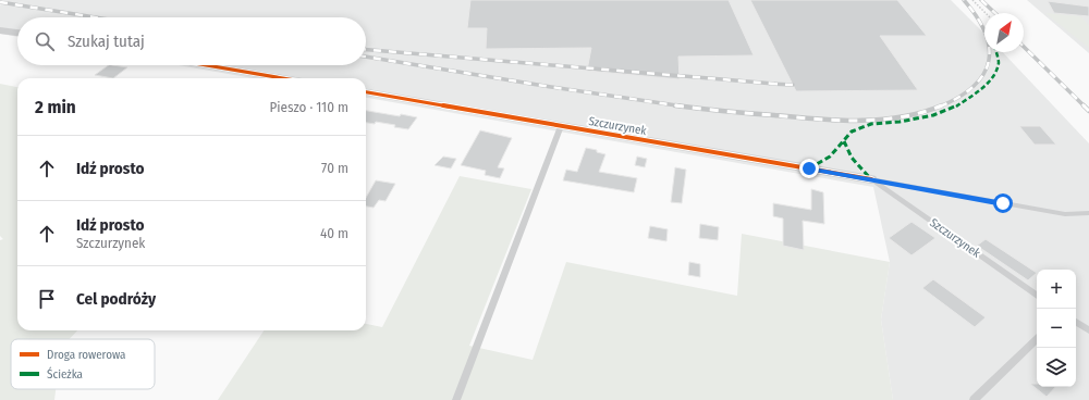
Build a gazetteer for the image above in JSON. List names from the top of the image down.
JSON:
{
  "streets": {
    "street": ["Szczurzynek"]
  },
  "legend": ["Droga rowerowa", "Ścieżka"],
  "north": "top right",
  "page": {
    "search": "Szukaj tutaj",
    "heading": ["2 min", "Pieszo · 110 m"],
    "list": [
      ["Idź prosto", "70 m"],
      ["Idź prosto", "Szczurzynek", "40 m"],
      "Cel podróży"
    ],
    "map_buttons": ["+", "−"]
  }
}
